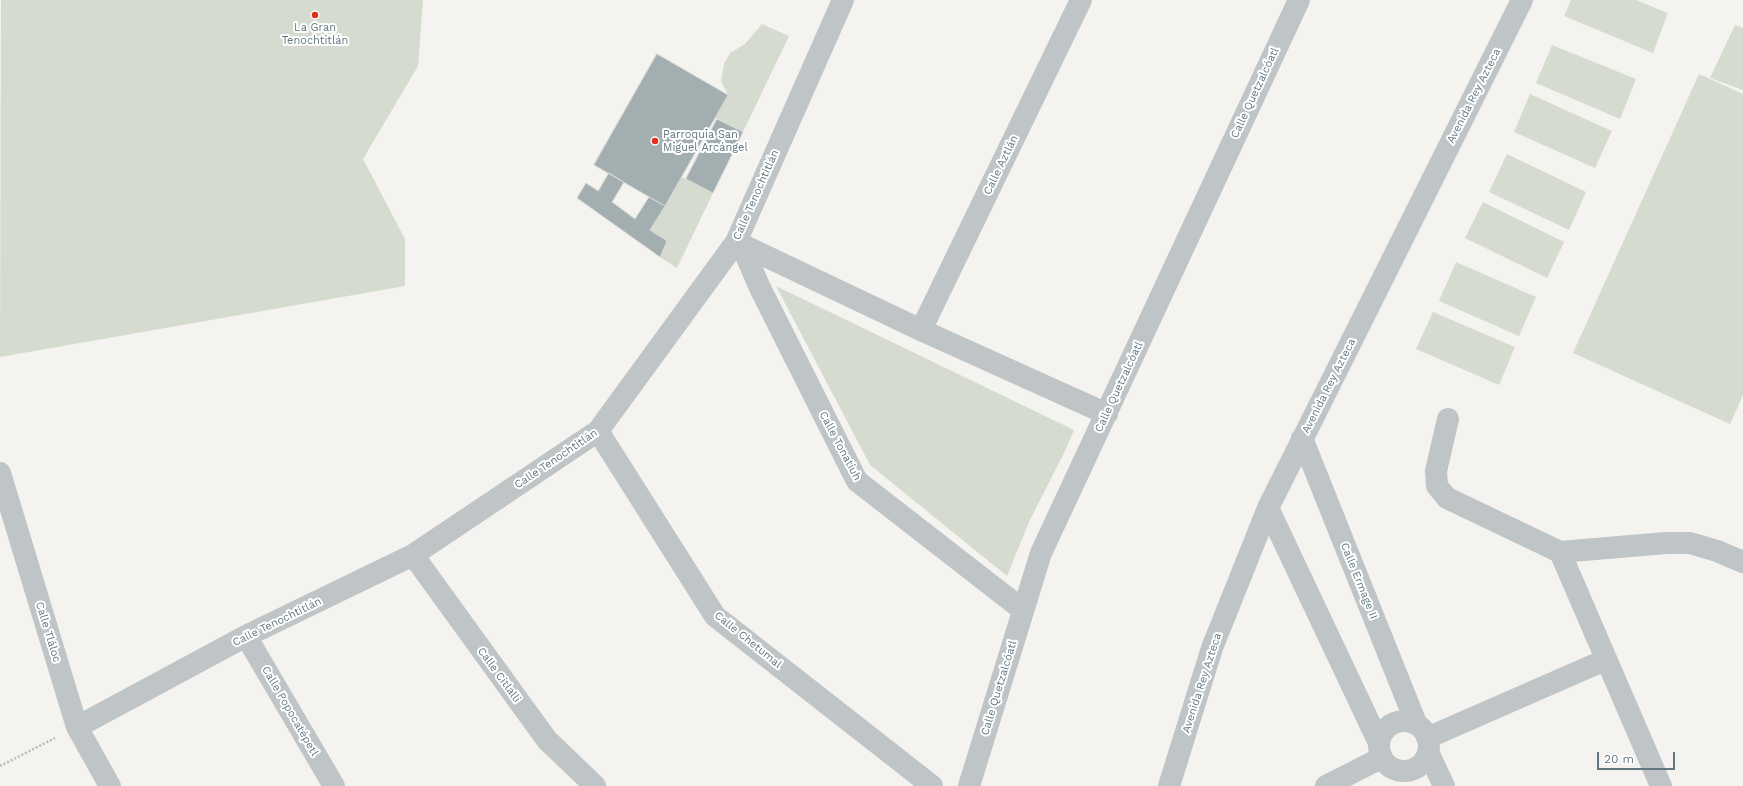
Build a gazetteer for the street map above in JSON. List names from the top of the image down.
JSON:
{
  "streets": {
    "street": [
      "Calle Quetzalcóatl",
      "Avenida Rey Azteca",
      "Calle Aztlán",
      "Calle Tenochtitlán",
      "Calle Tonatiuh",
      "Calle Ermage II",
      "Calle Tláloc",
      "Calle Chetumal",
      "Calle Citlalli",
      "Calle Popocatépetl"
    ]
  },
  "crossings": [
    ["Calle Quetzalcóatl", "Calle Tonatiuh"],
    ["Avenida Rey Azteca", "Calle Ermage II"],
    ["Calle Tenochtitlán", "Calle Tonatiuh"],
    ["Calle Tenochtitlán", "Calle Tláloc"],
    ["Calle Tenochtitlán", "Calle Chetumal"],
    ["Calle Tenochtitlán", "Calle Citlalli"],
    ["Calle Tenochtitlán", "Calle Popocatépetl"]
  ],
  "places": ["La Gran Tenochtitlán", "Parroquia San Miguel Arcángel"],
  "scale_bar": "20 m"
}
